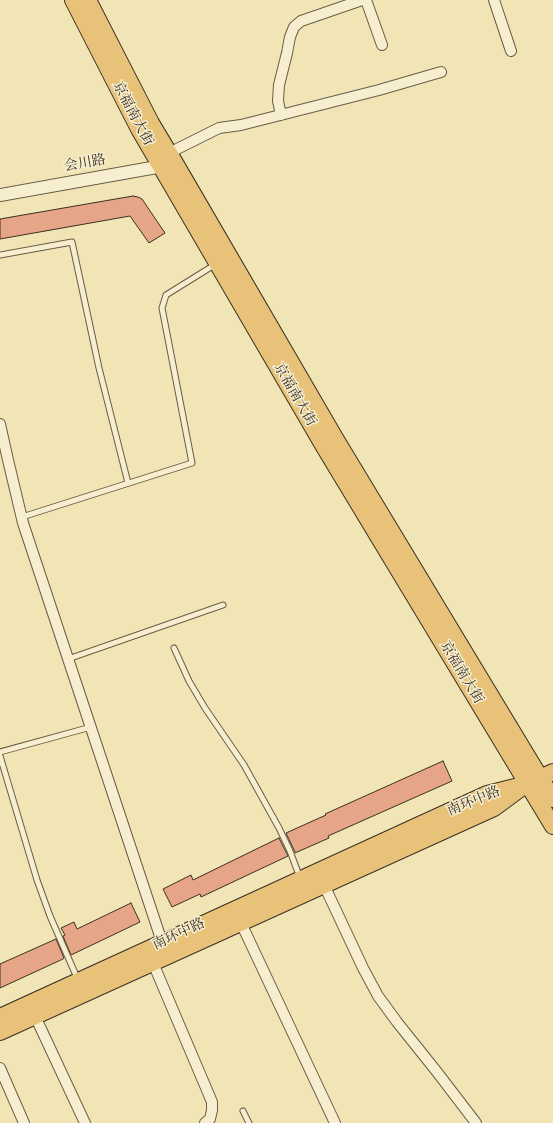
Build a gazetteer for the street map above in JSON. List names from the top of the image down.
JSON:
{
  "streets": {
    "highway": ["京福南大街", "南环中路"],
    "street": ["会川路"]
  },
  "crossings": [
    ["京福南大街", "会川路"],
    ["京福南大街", "南环中路"]
  ]
}
